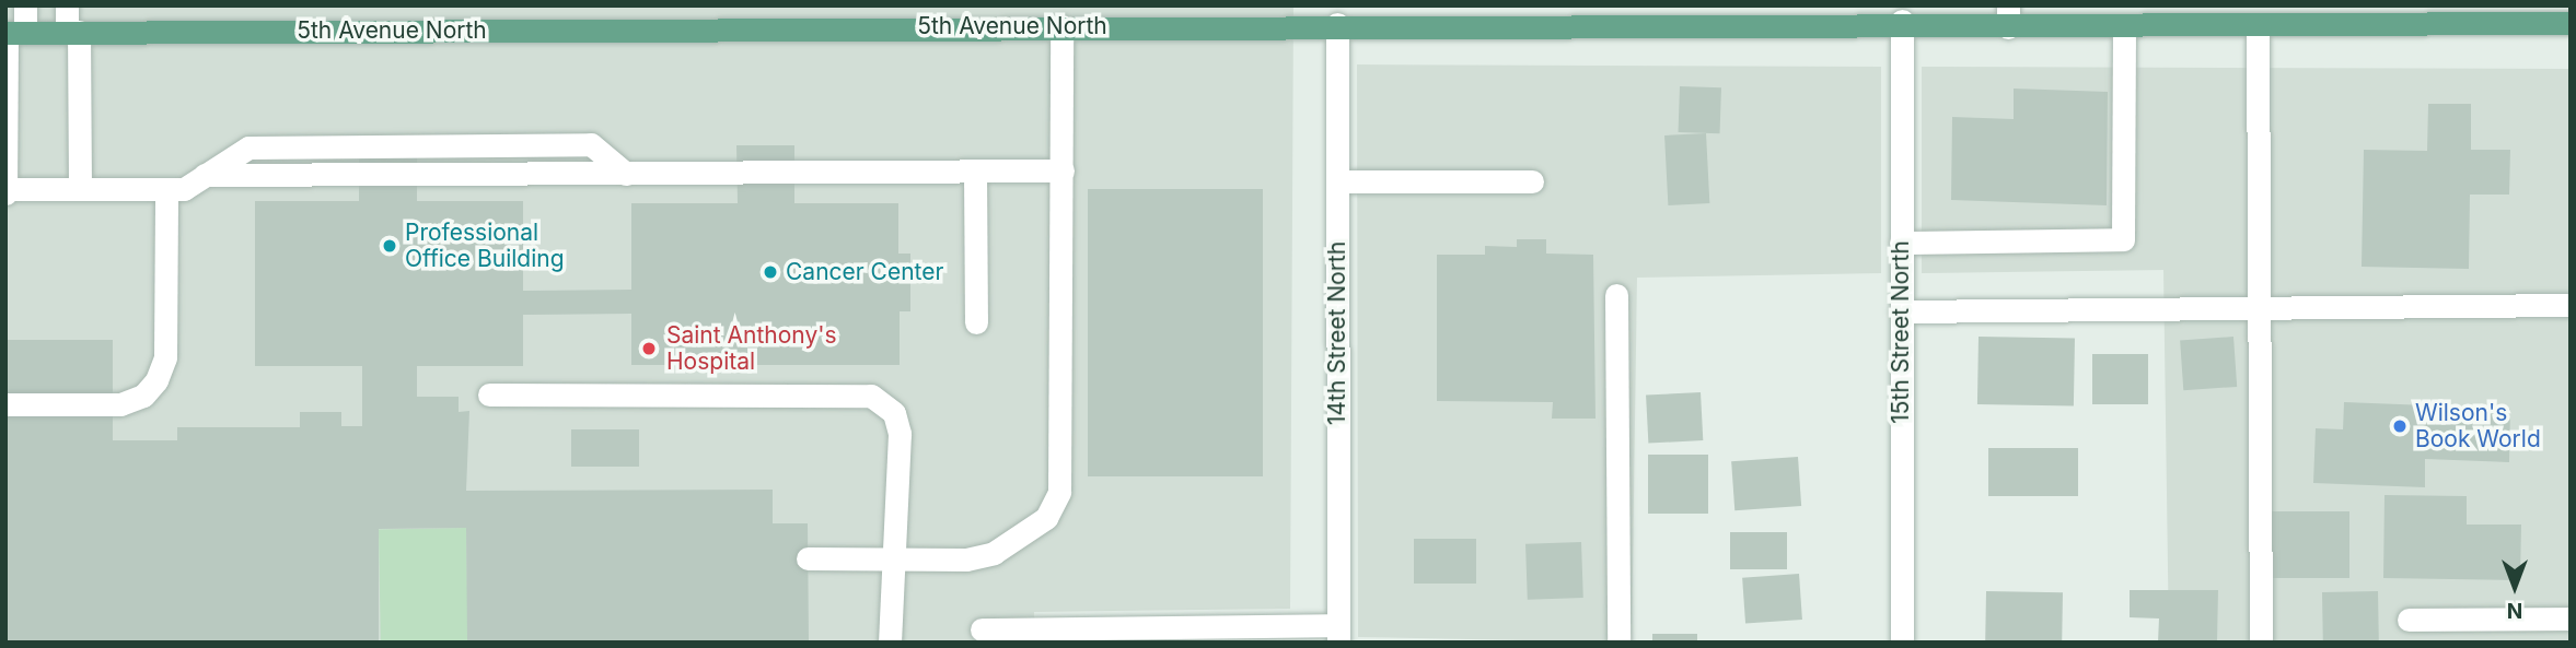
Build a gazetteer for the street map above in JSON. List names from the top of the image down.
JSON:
{
  "streets": {
    "main road": ["5th Avenue North"],
    "street": ["15th Street North", "14th Street North"]
  },
  "crossings": [
    ["5th Avenue North", "15th Street North"],
    ["5th Avenue North", "14th Street North"]
  ],
  "places": [
    "Professional Office Building",
    "Cancer Center",
    "Saint Anthony's Hospital",
    "Wilson's Book World"
  ],
  "north": "bottom"
}
